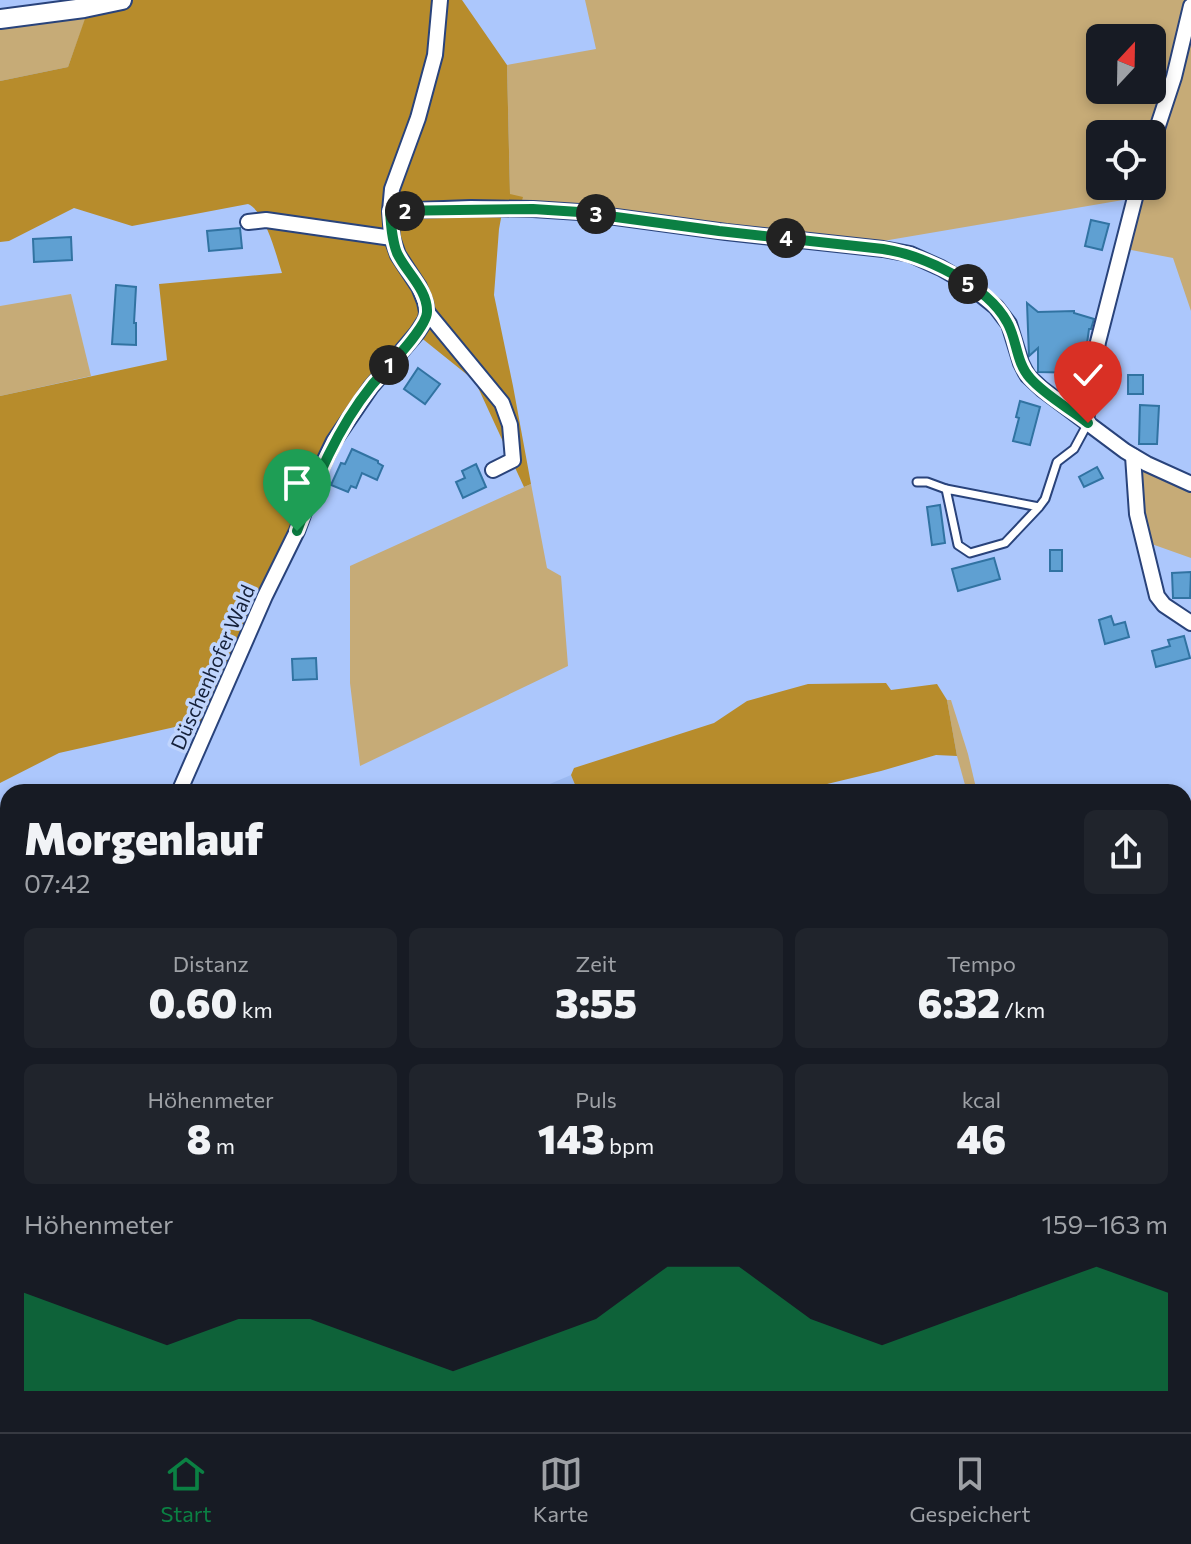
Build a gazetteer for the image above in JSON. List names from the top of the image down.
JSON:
{
  "streets": {
    "street": ["Düschenhofer Wald"]
  },
  "north": "top",
  "page": {
    "pins": [
      "2",
      "3",
      "4",
      "5",
      "1"
    ],
    "heading": ["Morgenlauf", "07:42"],
    "stats": [
      ["Distanz", "0.60 km"],
      ["Zeit", "3:55"],
      ["Tempo", "6:32 /km"],
      ["Höhenmeter", "8 m"],
      ["Puls", "143 bpm"],
      ["kcal", "46"]
    ],
    "chart": ["Höhenmeter", "159–163 m"],
    "tabs": ["Start", "Karte", "Gespeichert"]
  }
}
